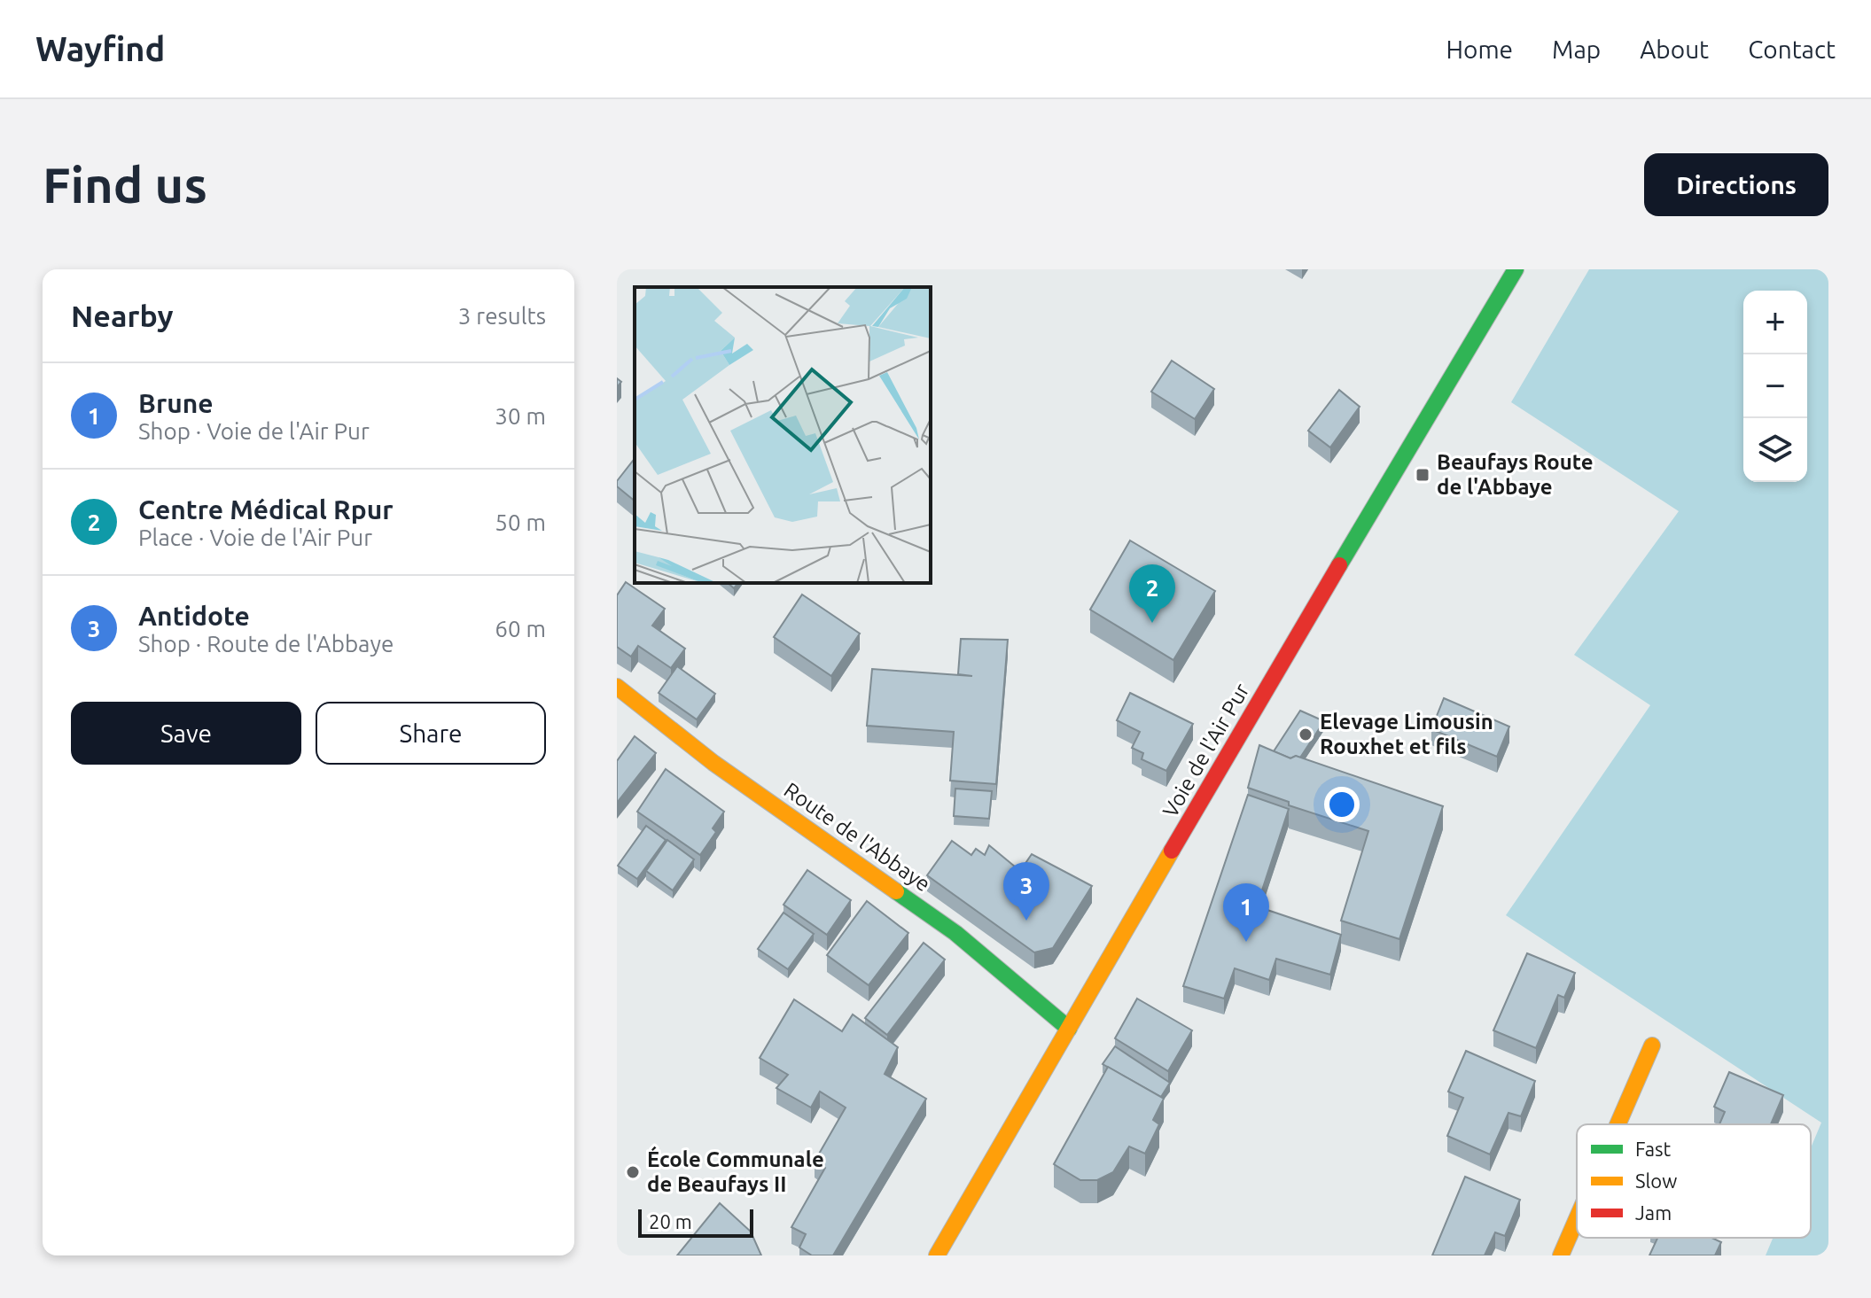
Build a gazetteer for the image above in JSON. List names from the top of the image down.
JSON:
{
  "streets": {
    "main road": ["Voie de l'Air Pur", "Route de l'Abbaye"]
  },
  "crossings": [
    ["Voie de l'Air Pur", "Route de l'Abbaye"]
  ],
  "places": {
    "transit": ["Beaufays Route de l'Abbaye"],
    "other": ["Elevage Limousin Rouxhet et fils", "École Communale de Beaufays II"]
  },
  "legend": ["Fast", "Slow", "Jam"],
  "scale_bar": "20 m",
  "page": {
    "header": "Wayfind",
    "nav": [
      "Home",
      "Map",
      "About",
      "Contact"
    ],
    "buttons": [
      "Directions",
      ["Save", "Share"]
    ],
    "title": "Find us",
    "heading": ["Nearby", "3 results"],
    "map_buttons": ["+", "−"],
    "list": [
      {
        "mark": "1",
        "name": "Brune",
        "note": "Shop · Voie de l'Air Pur",
        "value": "30 m"
      },
      {
        "mark": "2",
        "name": "Centre Médical Rpur",
        "note": "Place · Voie de l'Air Pur",
        "value": "50 m"
      },
      {
        "mark": "3",
        "name": "Antidote",
        "note": "Shop · Route de l'Abbaye",
        "value": "60 m"
      }
    ],
    "pins": ["2", "3", "1"],
    "scale": "20 m"
  }
}
